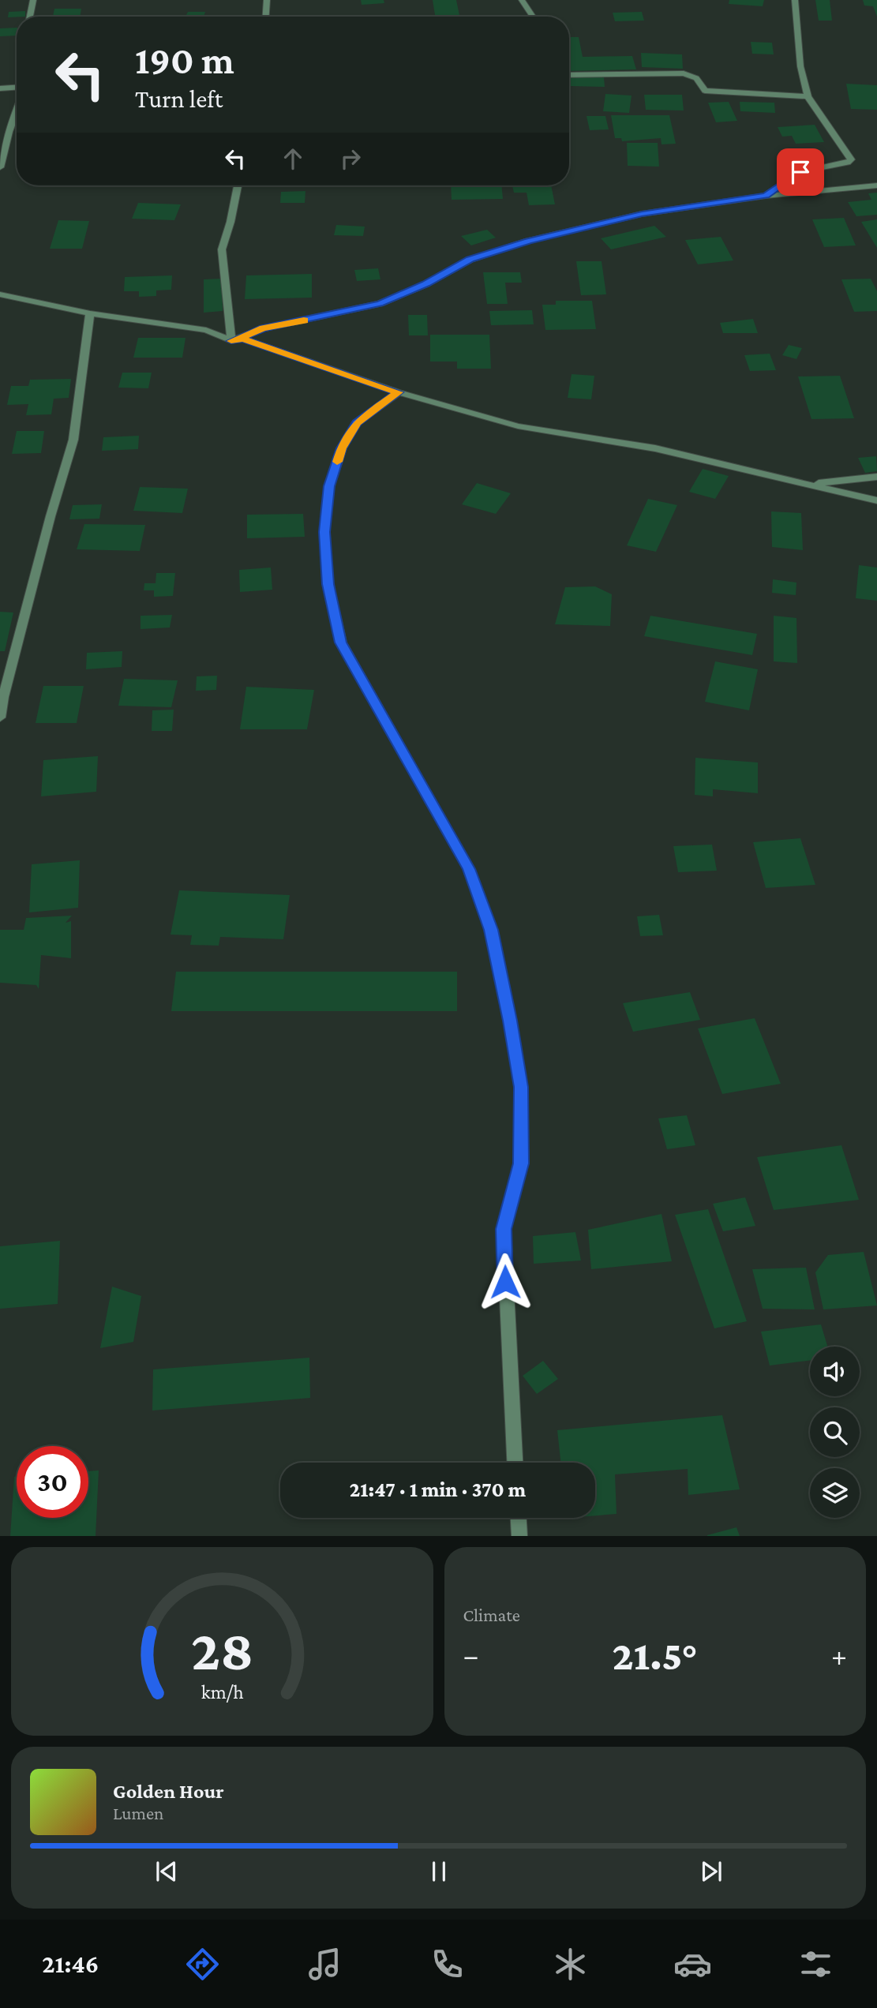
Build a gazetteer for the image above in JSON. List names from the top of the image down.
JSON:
{
  "page": {
    "turn": ["190 m", "Turn left"],
    "limit": "30",
    "trip": "21:47 · 1 min · 370 m",
    "tile": "Climate",
    "heat": ["−", "21.5°", "+"],
    "song": ["Golden Hour", "Lumen"],
    "tabs": "21:46",
    "gauge": ["28", "km/h"]
  }
}
